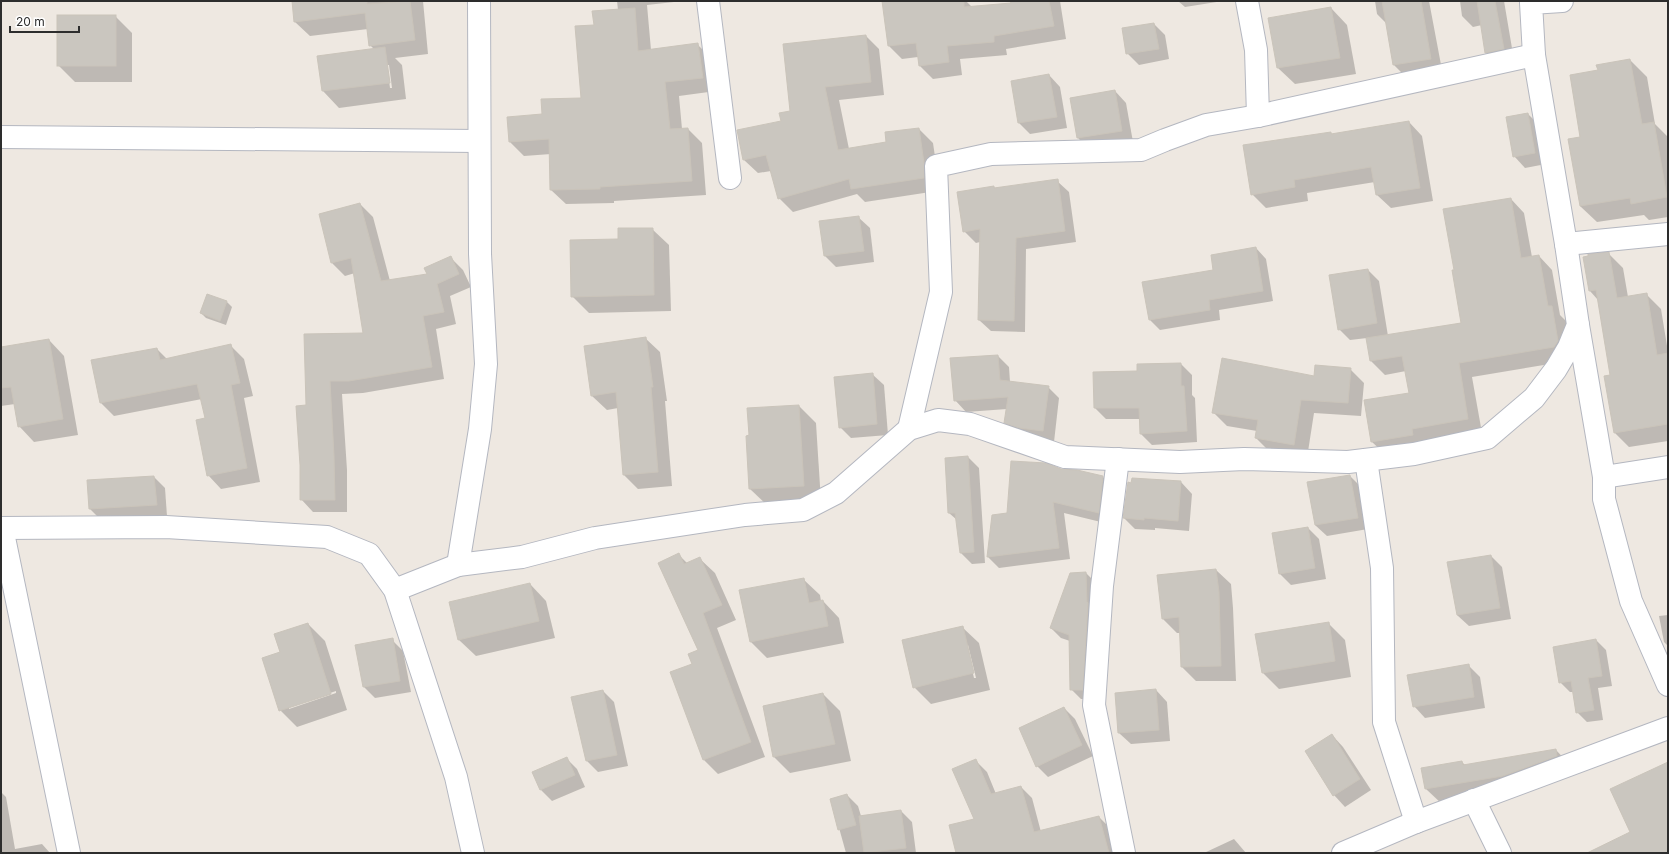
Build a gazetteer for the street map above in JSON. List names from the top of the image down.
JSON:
{
  "scale_bar": "20 m"
}
